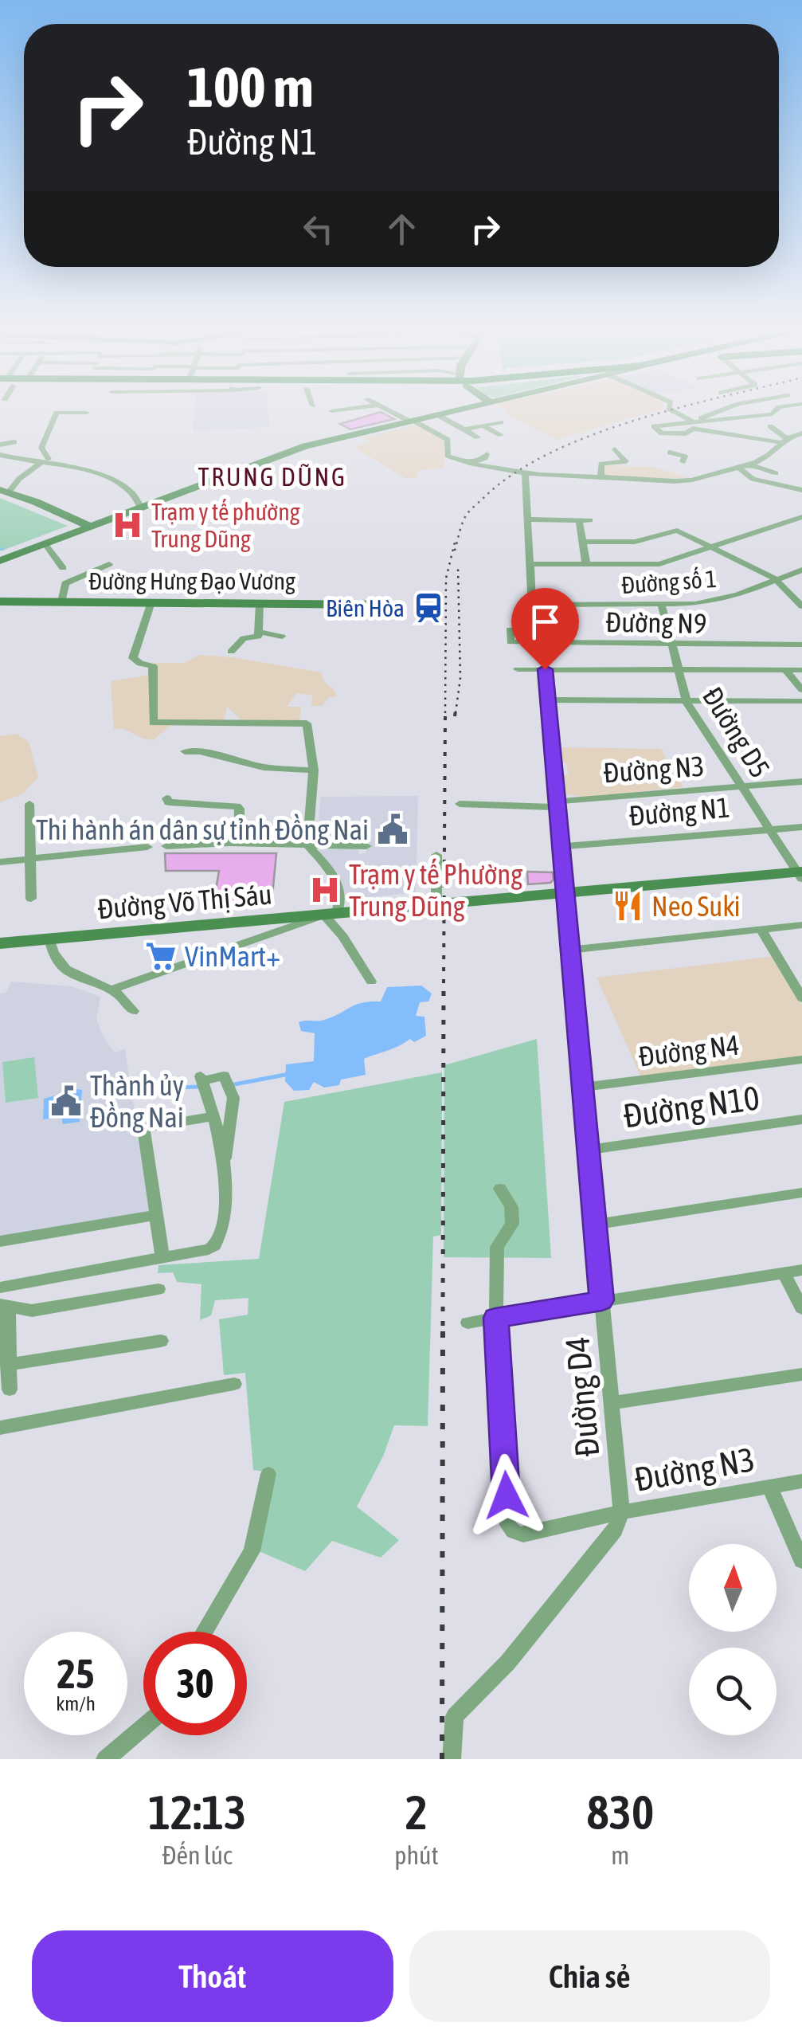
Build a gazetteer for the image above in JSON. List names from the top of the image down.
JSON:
{
  "streets": {
    "main road": ["Đường Hưng Đạo Vương", "Đường Võ Thị Sáu"],
    "street": [
      "Đường số 1",
      "Đường N9",
      "Đường D5",
      "Đường N3",
      "Đường N1",
      "Đường N4",
      "Đường N10",
      "Đường D4"
    ]
  },
  "crossings": [
    ["Đường số 1", "Đường N9"],
    ["Đường số 1", "Đường D5"],
    ["Đường N9", "Đường D5"],
    ["Đường D5", "Đường N3"],
    ["Đường D5", "Đường N1"],
    ["Đường D5", "Đường Võ Thị Sáu"],
    ["Đường N3", "Đường D4"],
    ["Đường N1", "Đường D4"],
    ["Đường Võ Thị Sáu", "Đường D4"],
    ["Đường N4", "Đường D4"],
    ["Đường N10", "Đường D4"]
  ],
  "districts": ["TRUNG DŨNG"],
  "places": {
    "hospital": ["Trạm y tế phường Trung Dũng", "Trạm y tế Phường Trung Dũng"],
    "station": ["Biên Hòa"],
    "public building": ["Thi hành án dân sự tỉnh Đồng Nai", "Thành ủy Đồng Nai"],
    "restaurant": ["Neo Suki"],
    "supermarket": ["VinMart+"]
  },
  "north": "top",
  "page": {
    "turn": ["100 m", "Đường N1"],
    "speed": "25 km/h",
    "limit": "30",
    "eta": [
      "12:13",
      "Đến lúc",
      "2",
      "phút",
      "830",
      "m"
    ],
    "buttons": ["Thoát", "Chia sẻ"]
  }
}
